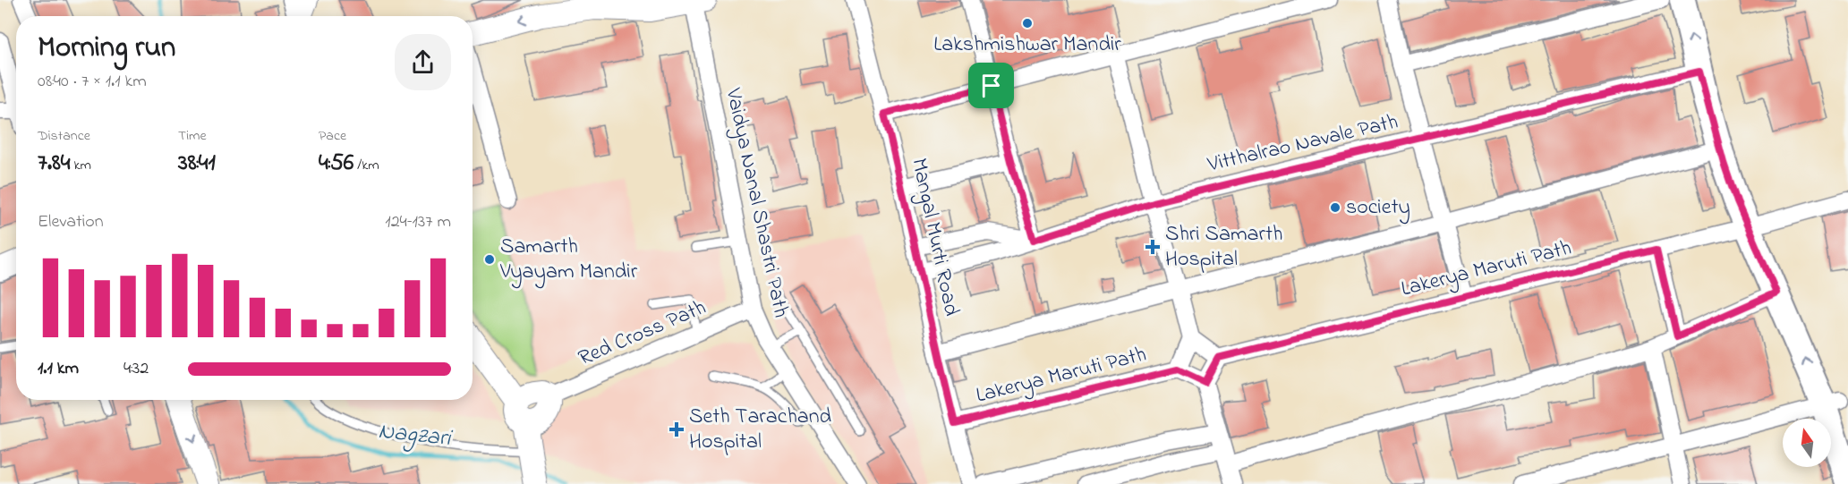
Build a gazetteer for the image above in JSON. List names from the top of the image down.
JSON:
{
  "streets": {
    "street": [
      "Vitthalrao Navale Path",
      "Vaidya Nanal Shastri Path",
      "Mangal Murti Road",
      "Lakerya Maruti Path",
      "Red Cross Path"
    ]
  },
  "crossings": [
    ["Vitthalrao Navale Path", "Mangal Murti Road"],
    ["Vaidya Nanal Shastri Path", "Red Cross Path"],
    ["Mangal Murti Road", "Lakerya Maruti Path"]
  ],
  "water": ["Nagzari"],
  "places": {
    "other": ["Lakshmishwar Mandir", "society", "Samarth Vyayam Mandir"],
    "health": ["Shri Samarth Hospital", "Seth Tarachand Hospital"]
  },
  "north": "top",
  "page": {
    "heading": ["Morning run", "08:40 · 7 × 1.1 km"],
    "stats": [
      ["Distance", "7.84 km"],
      ["Time", "38:41"],
      ["Pace", "4:56 /km"]
    ],
    "chart": ["Elevation", "124–137 m"],
    "list": [
      {
        "name": "1.1 km",
        "note": "4:32"
      }
    ]
  }
}
